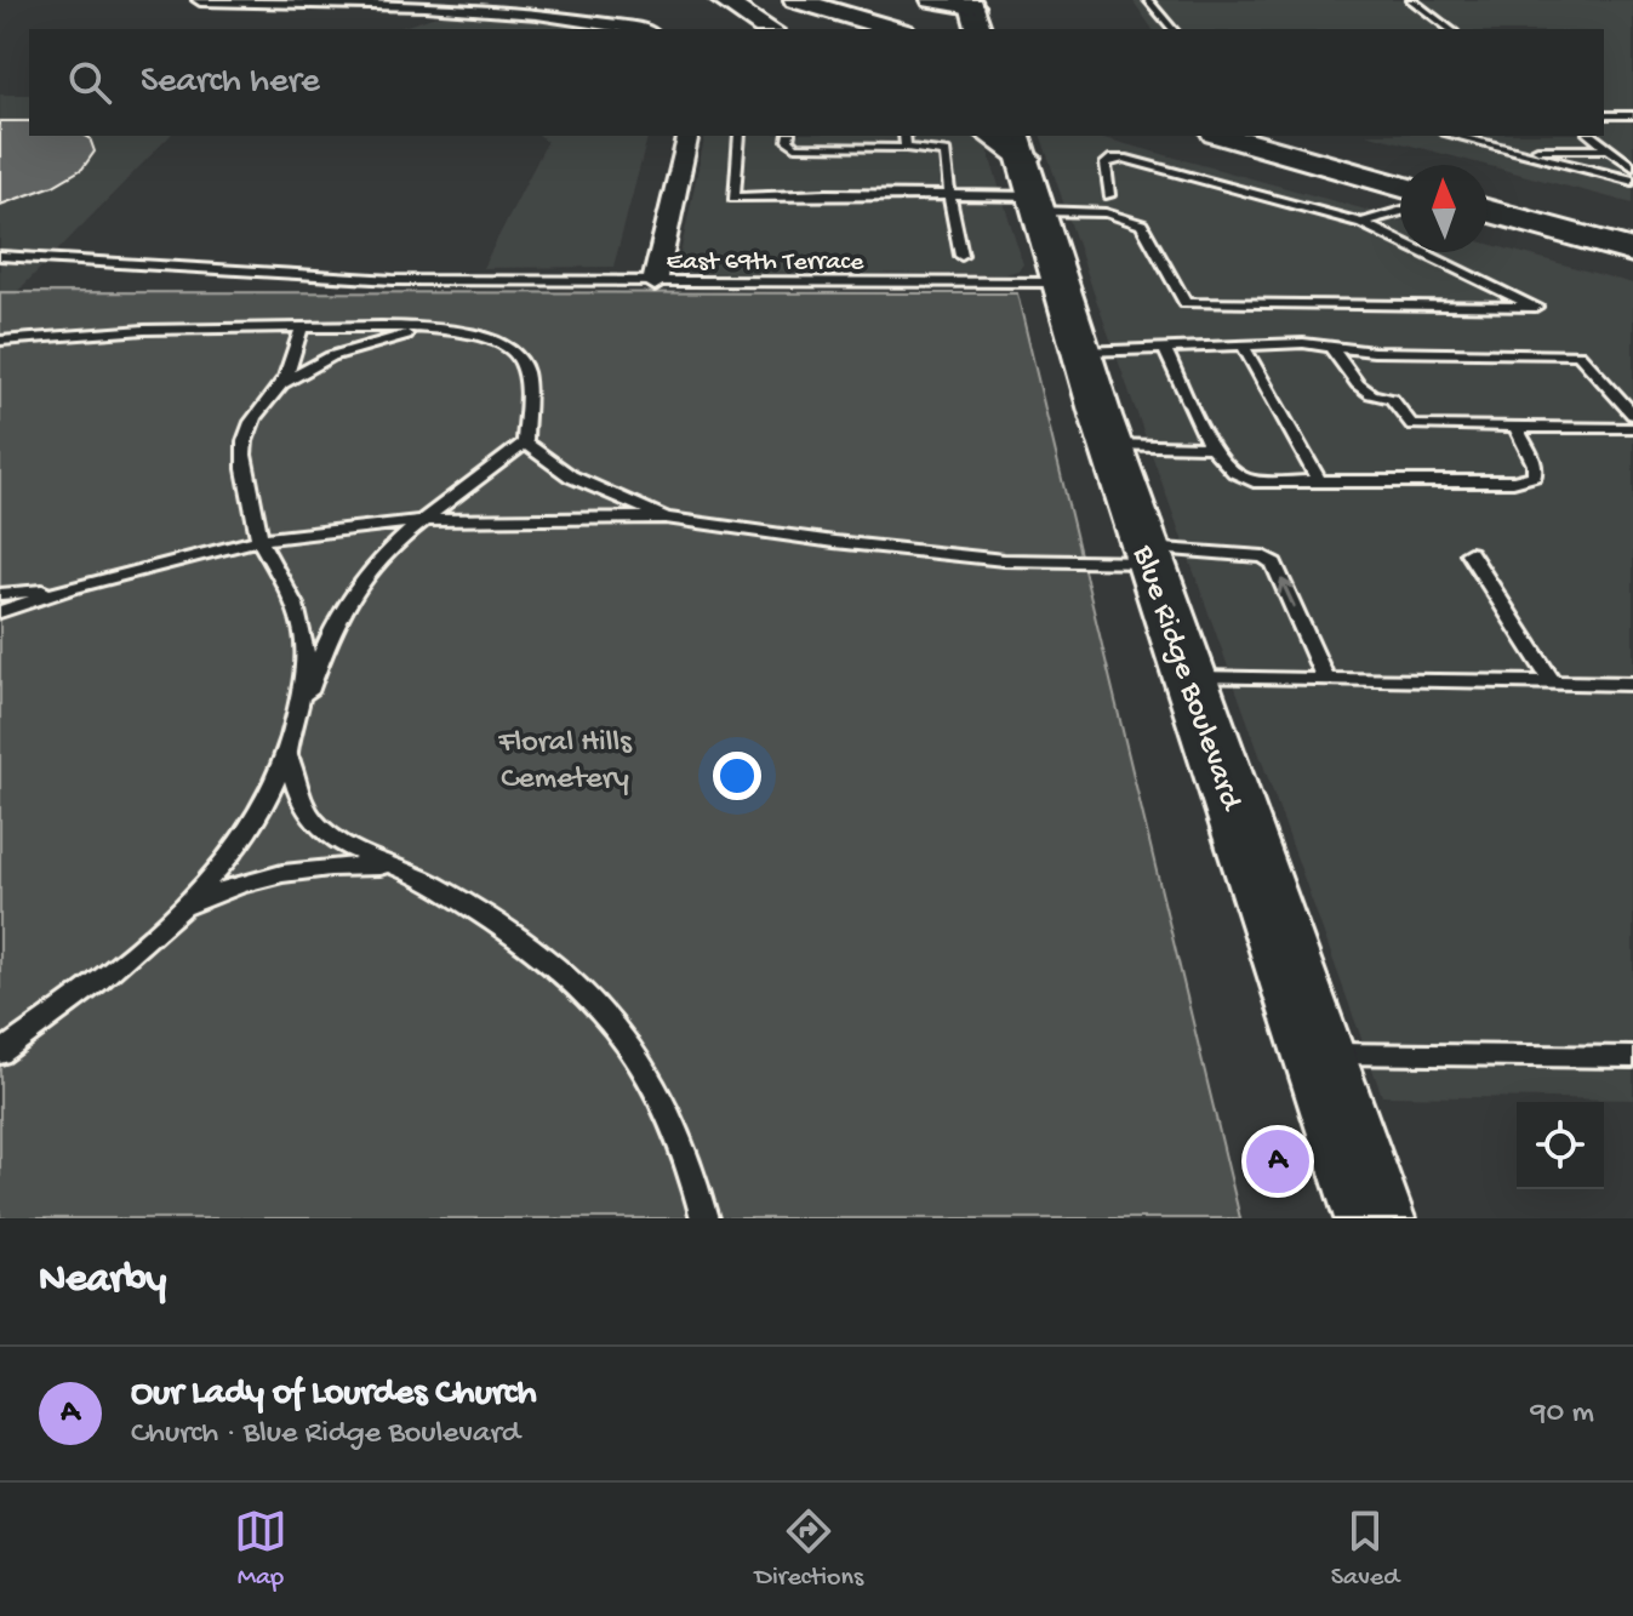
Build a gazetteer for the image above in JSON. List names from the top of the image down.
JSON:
{
  "streets": {
    "main road": ["Blue Ridge Boulevard"],
    "lane": ["East 69th Terrace"]
  },
  "crossings": [
    ["East 69th Terrace", "Blue Ridge Boulevard"]
  ],
  "parks": ["Floral Hills Cemetery"],
  "north": "top",
  "page": {
    "search": "Search here",
    "pins": "A",
    "heading": "Nearby",
    "list": [
      {
        "mark": "A",
        "name": "Our Lady of Lourdes Church",
        "note": "Church · Blue Ridge Boulevard",
        "value": "90 m"
      }
    ],
    "nav": ["Map", "Directions", "Saved"]
  }
}
